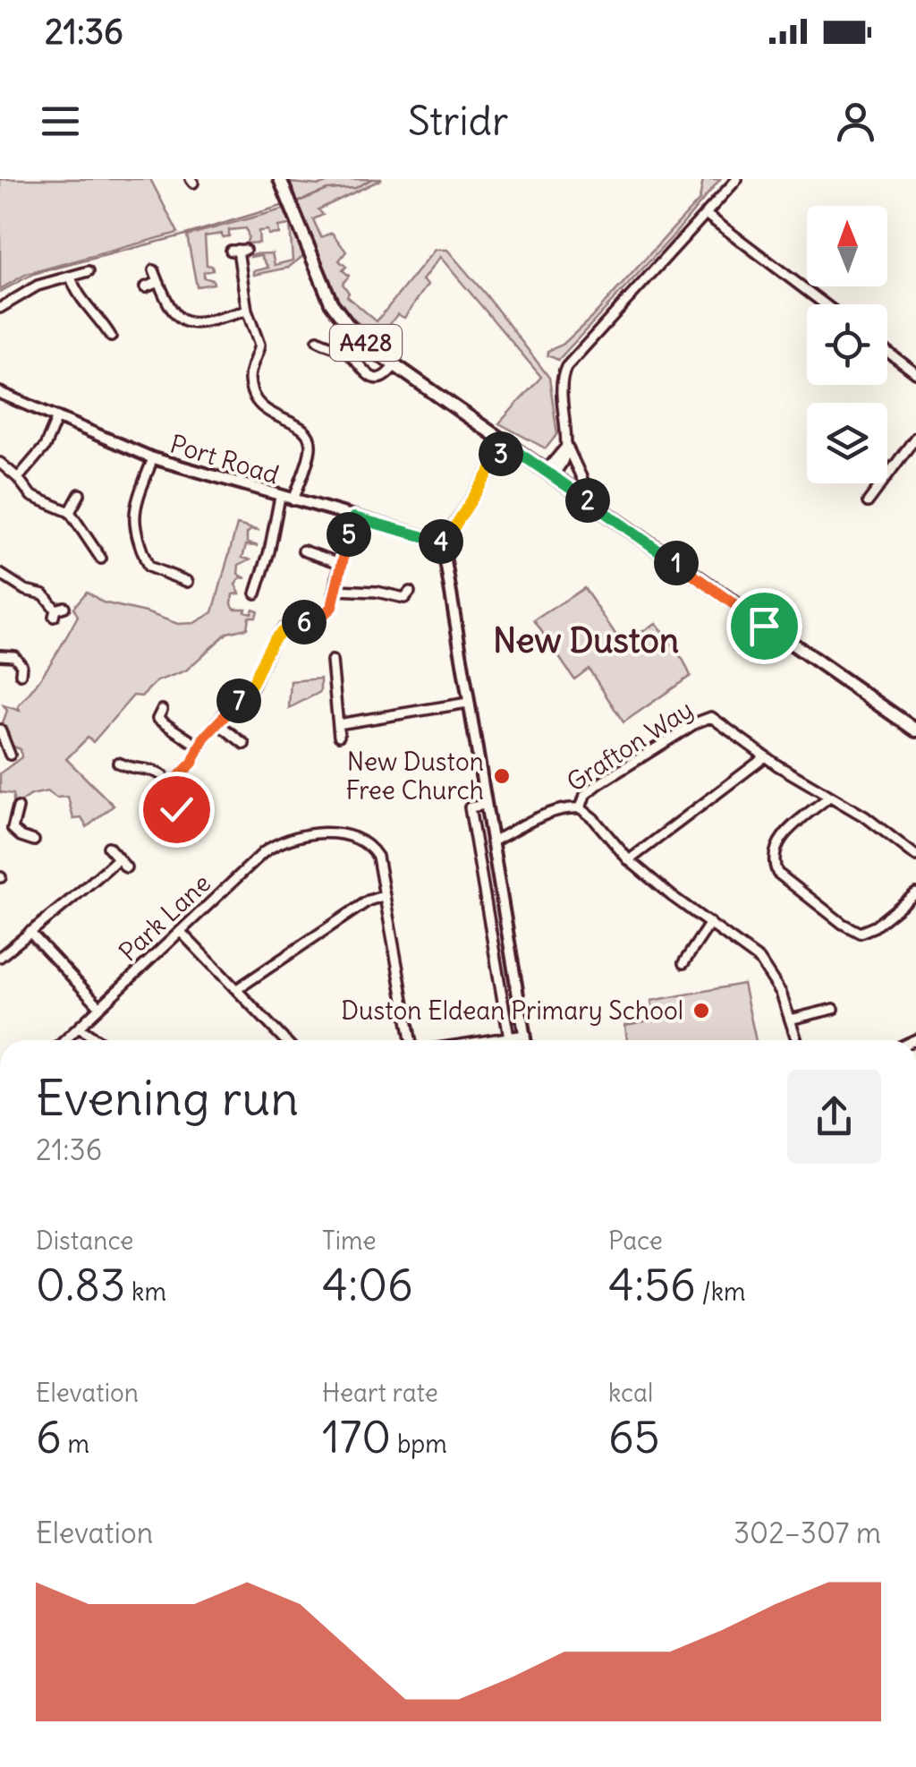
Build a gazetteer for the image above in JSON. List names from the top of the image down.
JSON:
{
  "streets": {
    "main road": ["A428"],
    "street": ["Port Road", "Grafton Way", "Park Lane"]
  },
  "districts": ["New Duston"],
  "places": ["New Duston Free Church", "Duston Eldean Primary School"],
  "north": "top",
  "page": {
    "status": "21:36",
    "header": "Stridr",
    "pins": [
      "3",
      "2",
      "5",
      "4",
      "1",
      "6",
      "7"
    ],
    "heading": ["Evening run", "21:36"],
    "stats": [
      ["Distance", "0.83 km"],
      ["Time", "4:06"],
      ["Pace", "4:56 /km"],
      ["Elevation", "6 m"],
      ["Heart rate", "170 bpm"],
      ["kcal", "65"]
    ],
    "chart": ["Elevation", "302–307 m"]
  }
}
